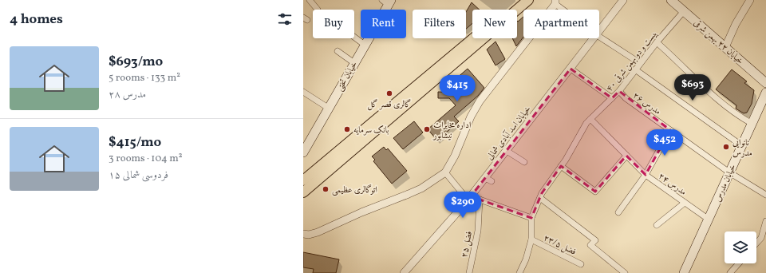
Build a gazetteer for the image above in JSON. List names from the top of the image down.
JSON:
{
  "streets": {
    "main road": ["خیابان ۲۲ بهمن شرقی", "خیابان تختی", "خیابان مدرس"],
    "street": [
      "بیست و دو بهمن شرقی ۴۰",
      "مدرس ۲۶",
      "خیابان اسد آبادی شمالی",
      "مدرس ۲۴",
      "فضل ۲۵",
      "فضل ۲۳/۵"
    ]
  },
  "crossings": [
    ["خیابان ۲۲ بهمن شرقی", "بیست و دو بهمن شرقی ۴۰"],
    ["بیست و دو بهمن شرقی ۴۰", "مدرس ۲۶"],
    ["بیست و دو بهمن شرقی ۴۰", "مدرس ۲۴"],
    ["مدرس ۲۶", "خیابان مدرس"],
    ["خیابان مدرس", "مدرس ۲۴"]
  ],
  "places": [
    "گالری قصر گل",
    "بانک سرمایه",
    "اداره مخابرات نیشابور",
    "نانوایی مدرس",
    "اتوگالری عظیمی"
  ],
  "page": {
    "heading": "4 homes",
    "chip": [
      "Buy",
      "Rent",
      "Filters",
      "New",
      "Apartment"
    ],
    "list": [
      {
        "name": "$693/mo",
        "note": "5 rooms · 133 m² · مدرس ۲۸"
      },
      {
        "name": "$415/mo",
        "note": "3 rooms · 104 m² · فردوسی شمالی ۱۵"
      }
    ],
    "price": [
      "$693",
      "$415",
      "$452",
      "$290"
    ]
  }
}
